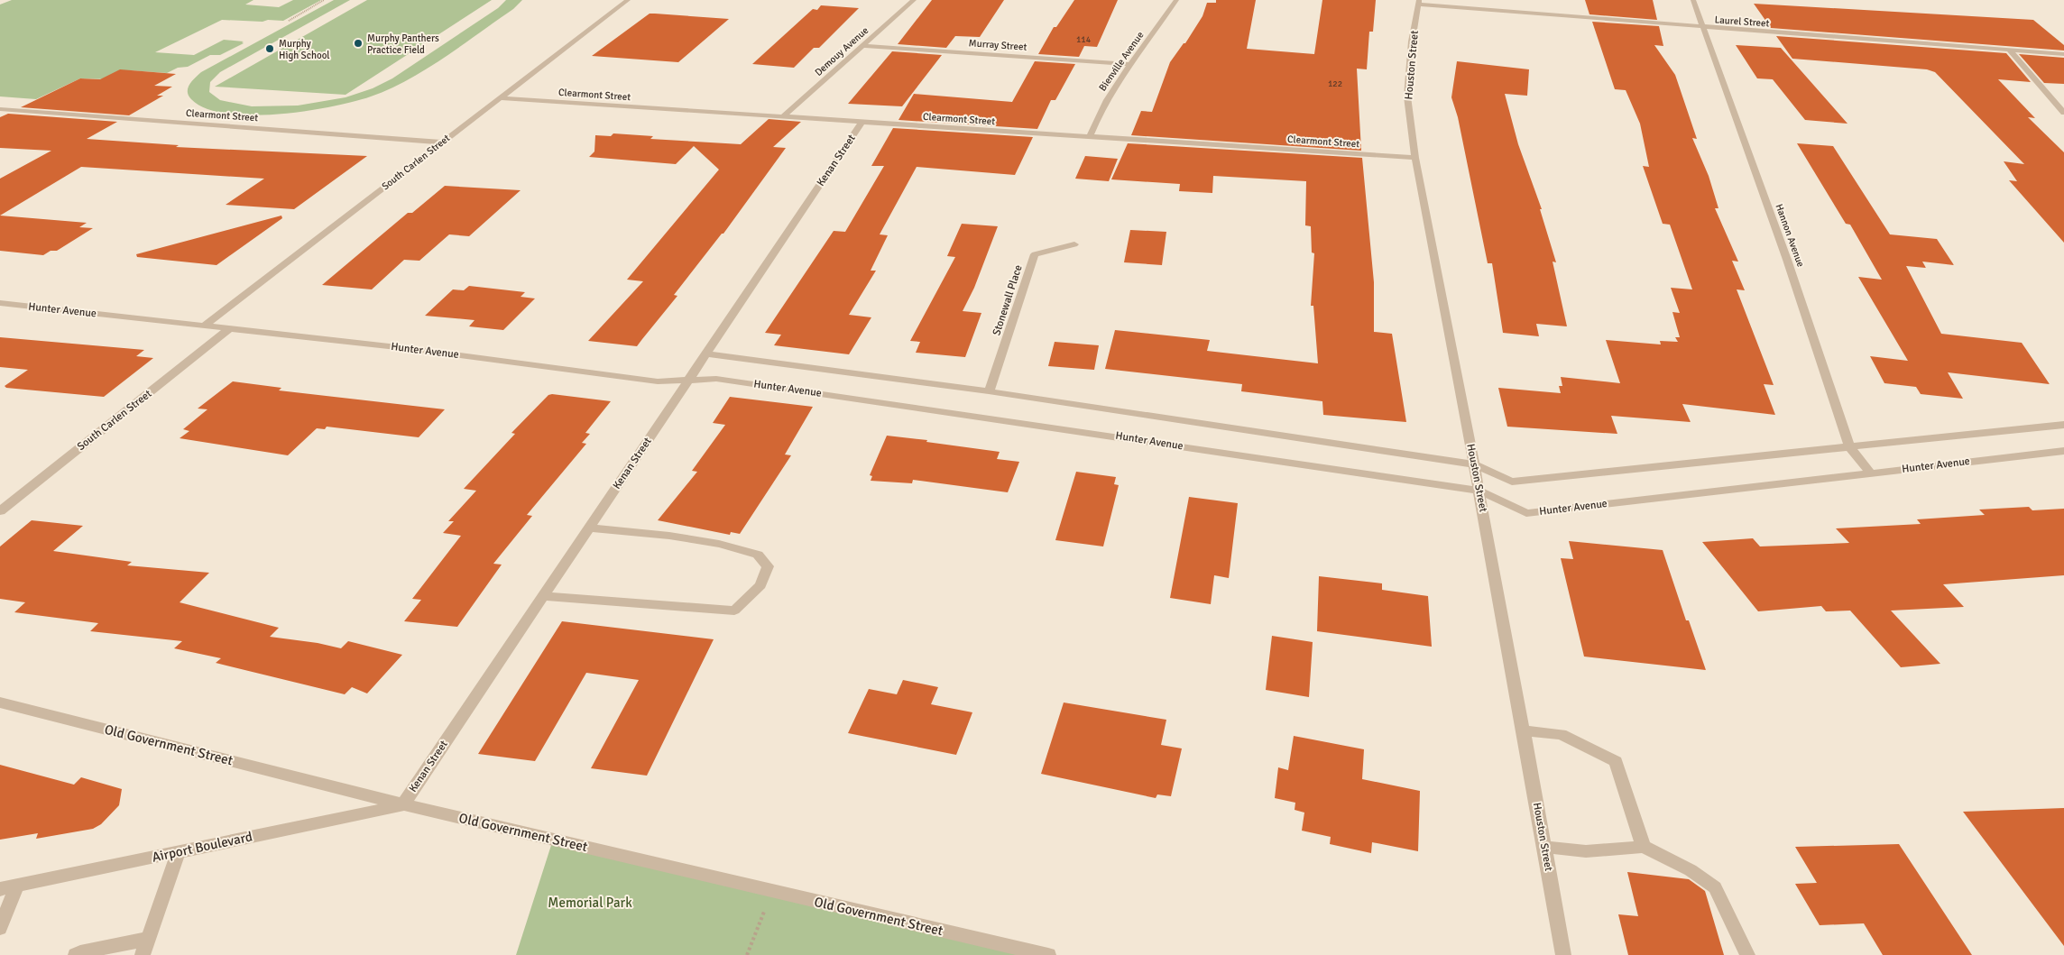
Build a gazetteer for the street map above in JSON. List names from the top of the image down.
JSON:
{
  "streets": {
    "street": [
      "Laurel Street",
      "Murray Street",
      "Demouy Avenue",
      "Bienville Avenue",
      "Houston Street",
      "Clearmont Street",
      "Kenan Street",
      "South Carlen Street",
      "Hannon Avenue",
      "Stonewall Place",
      "Hunter Avenue",
      "Old Government Street",
      "Airport Boulevard"
    ]
  },
  "crossings": [
    ["Laurel Street", "Houston Street"],
    ["Laurel Street", "Hannon Avenue"],
    ["Murray Street", "Demouy Avenue"],
    ["Murray Street", "Bienville Avenue"],
    ["Demouy Avenue", "Clearmont Street"],
    ["Bienville Avenue", "Clearmont Street"],
    ["Houston Street", "Clearmont Street"],
    ["Houston Street", "Hunter Avenue"],
    ["Clearmont Street", "Kenan Street"],
    ["Clearmont Street", "South Carlen Street"],
    ["Kenan Street", "Hunter Avenue"],
    ["Kenan Street", "Old Government Street"],
    ["Kenan Street", "Airport Boulevard"],
    ["South Carlen Street", "Hunter Avenue"],
    ["Hannon Avenue", "Hunter Avenue"],
    ["Old Government Street", "Airport Boulevard"]
  ],
  "parks": ["Memorial Park"],
  "places": ["Murphy Panthers Practice Field", "Murphy High School"],
  "house_numbers": ["114", "122"]
}
